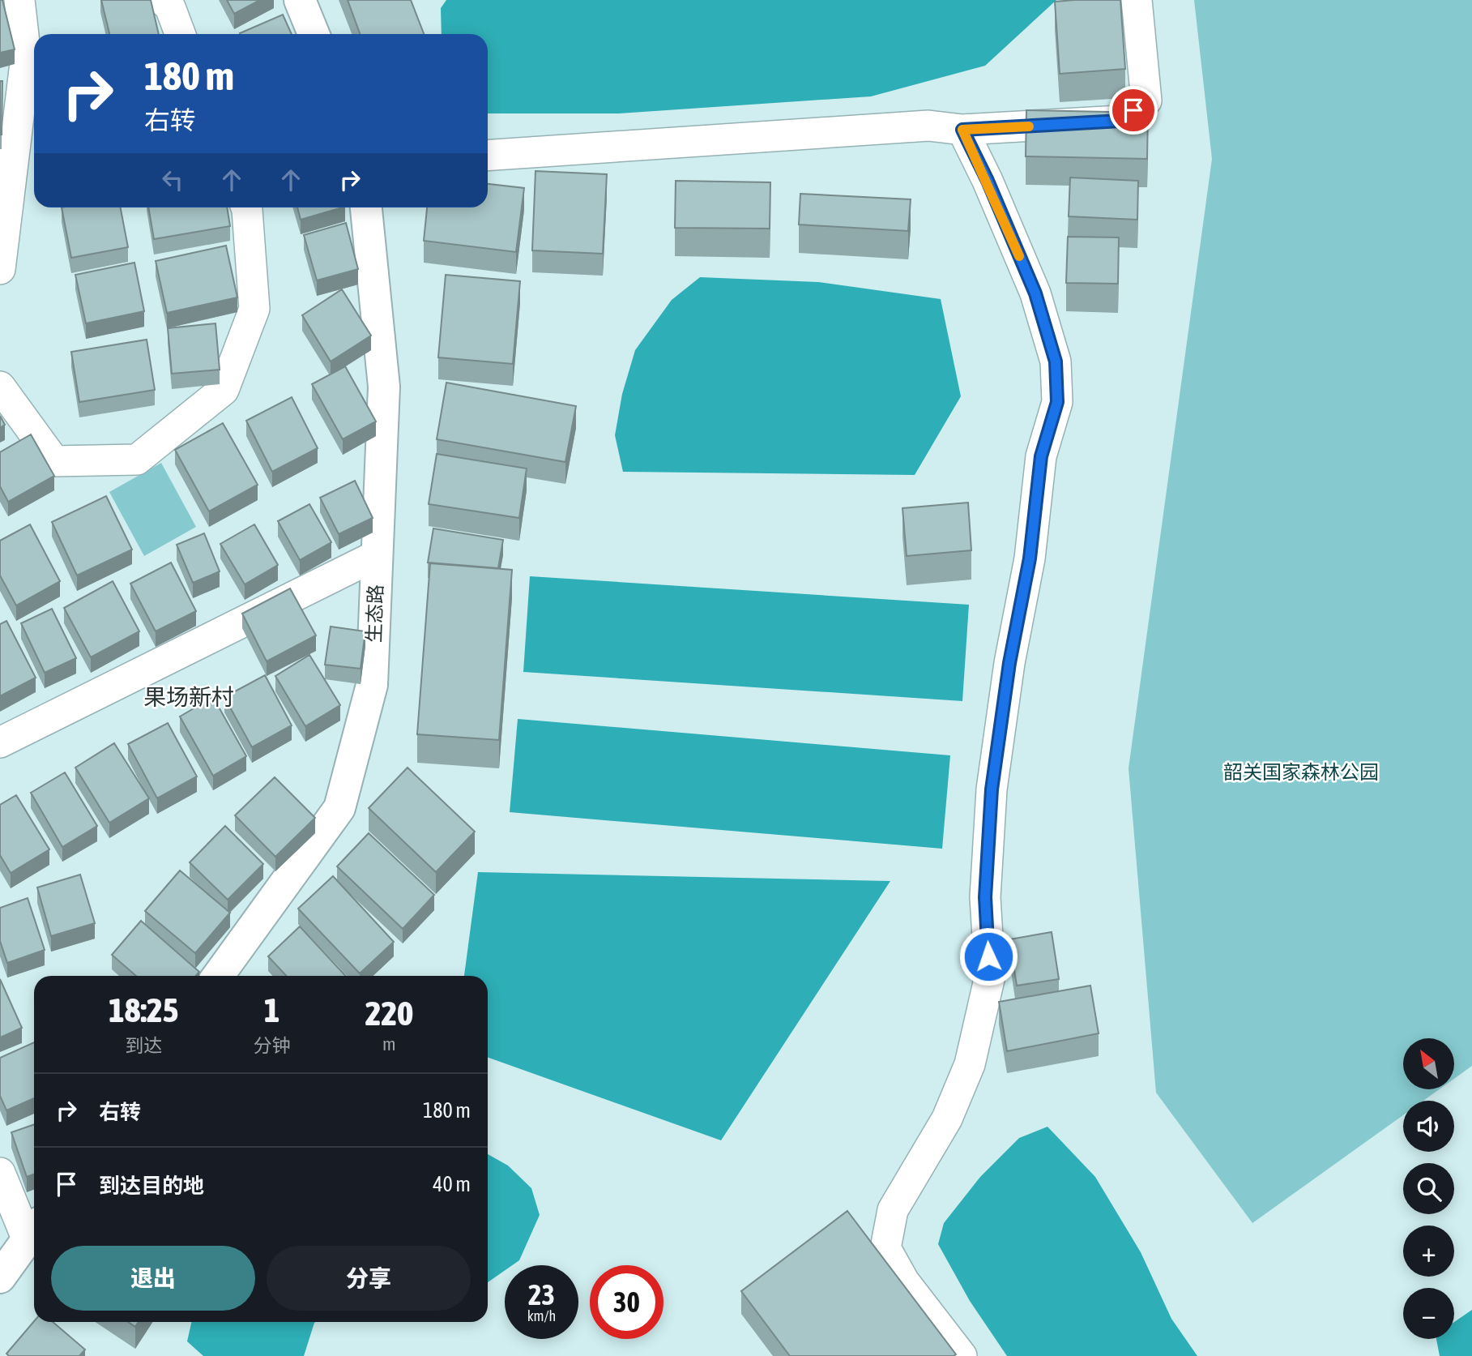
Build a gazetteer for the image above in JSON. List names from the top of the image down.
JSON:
{
  "streets": {
    "street": ["生态路"]
  },
  "districts": ["果场新村"],
  "parks": ["韶关国家森林公园"],
  "north": "top left",
  "page": {
    "turn": ["180 m", "右转"],
    "eta": [
      "18:25",
      "到达",
      "1",
      "分钟",
      "220",
      "m"
    ],
    "map_buttons": ["+", "−"],
    "list": [
      {
        "name": "右转",
        "value": "180 m"
      },
      {
        "name": "到达目的地",
        "value": "40 m"
      }
    ],
    "buttons": ["退出", "分享"],
    "speed": "23 km/h",
    "limit": "30"
  }
}
